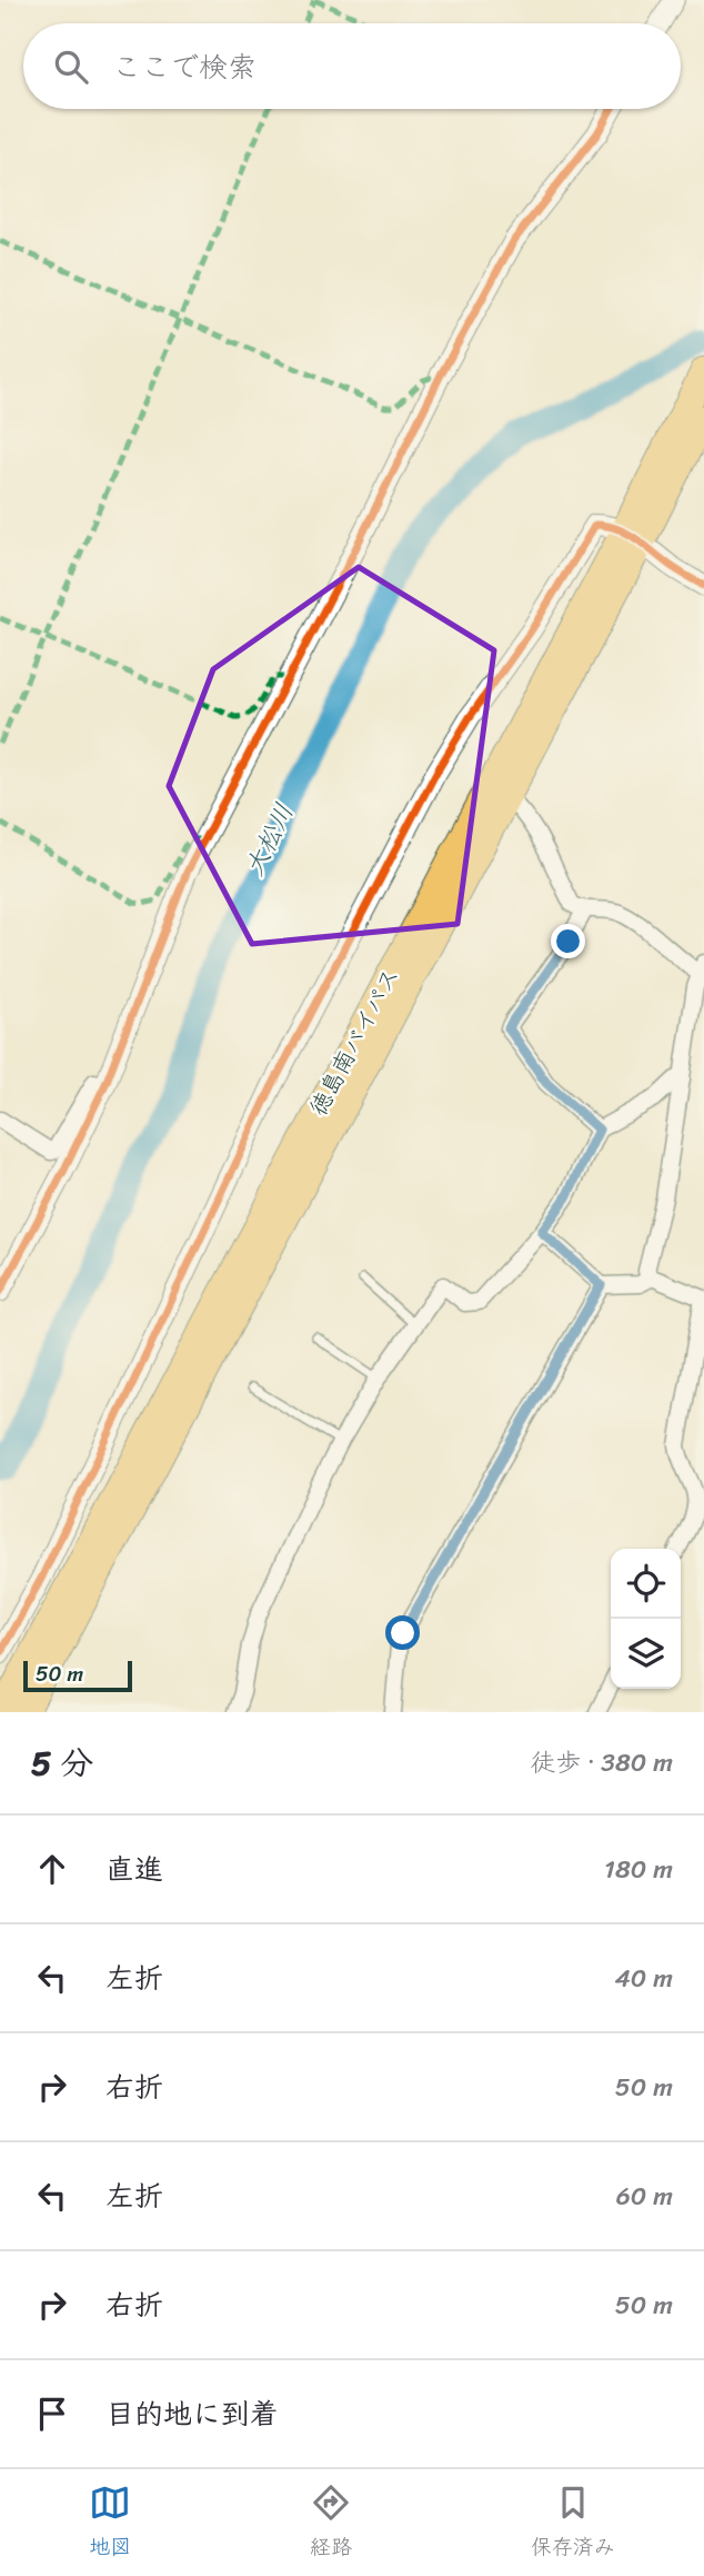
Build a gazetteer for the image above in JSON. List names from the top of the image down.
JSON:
{
  "streets": {
    "highway": ["徳島南バイパス"]
  },
  "water": ["大松川"],
  "scale_bar": "50 m",
  "page": {
    "search": "ここで検索",
    "scale": "50 m",
    "heading": ["5 分", "徒歩 · 380 m"],
    "list": [
      ["直進", "180 m"],
      ["左折", "40 m"],
      ["右折", "50 m"],
      ["左折", "60 m"],
      ["右折", "50 m"],
      "目的地に到着"
    ],
    "nav": ["地図", "経路", "保存済み"]
  }
}
